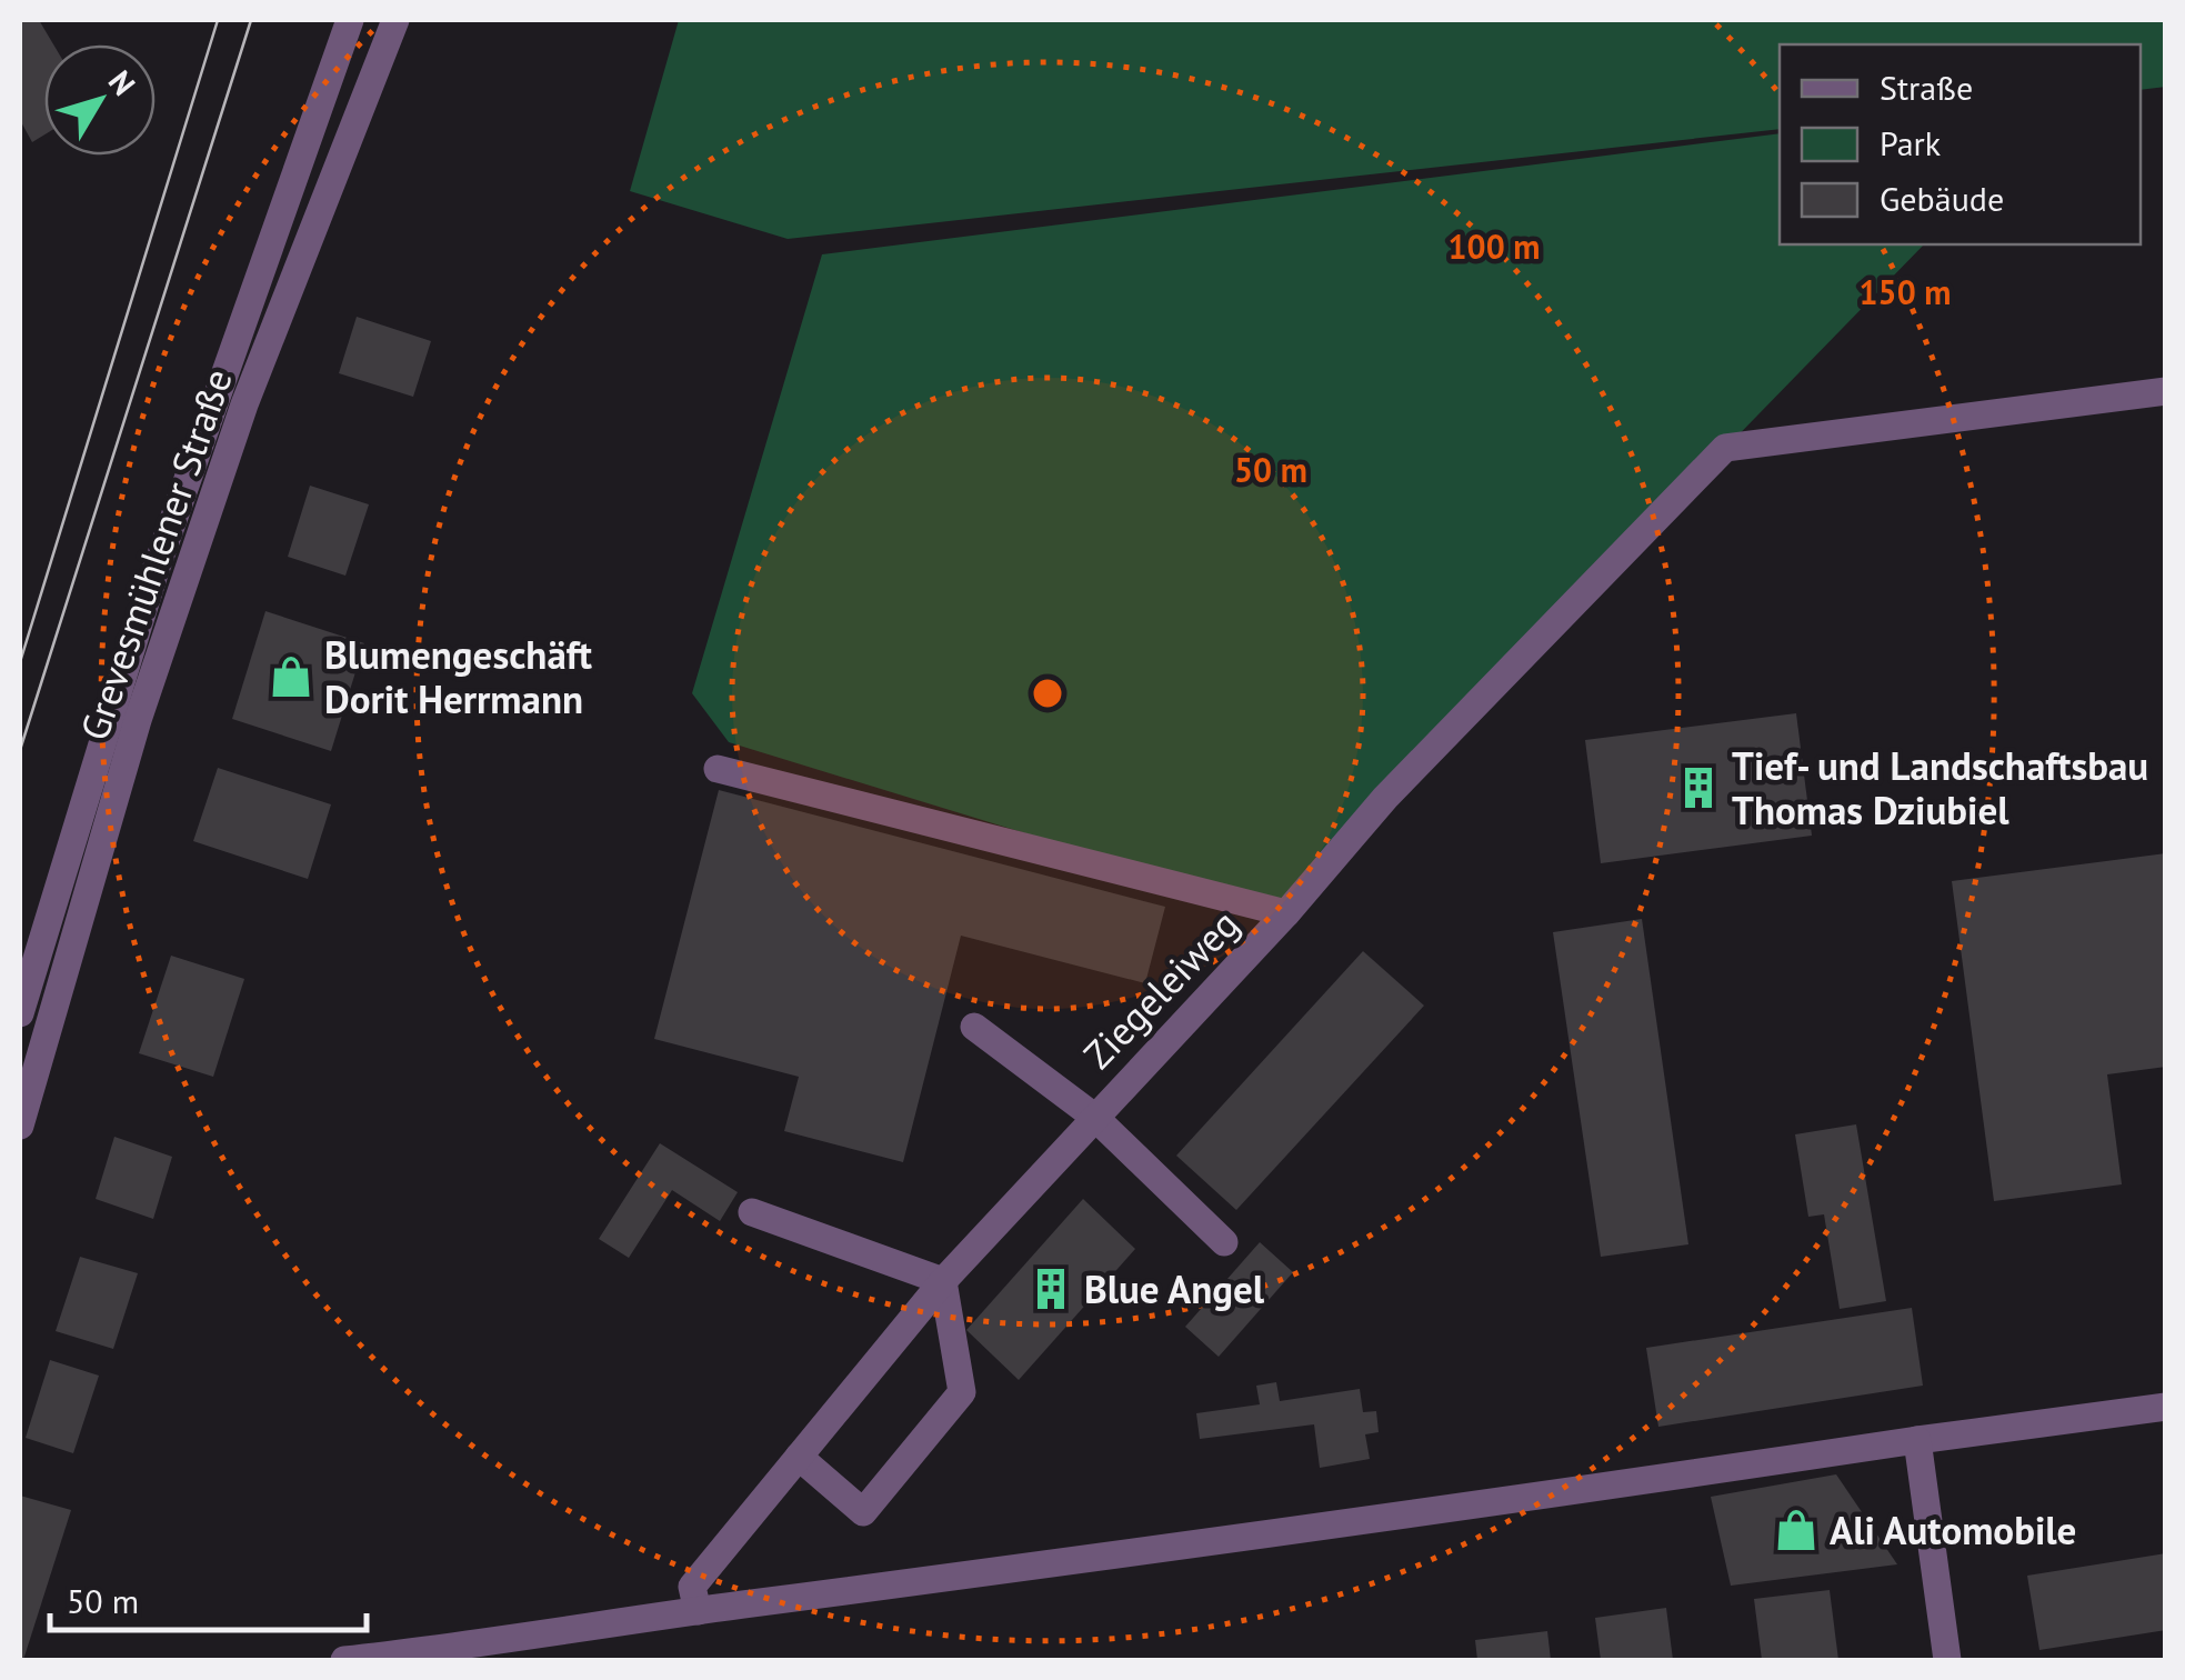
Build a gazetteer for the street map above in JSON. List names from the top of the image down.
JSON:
{
  "streets": {
    "street": ["Grevesmühlener Straße", "Ziegeleiweg"]
  },
  "places": {
    "shop": ["Blumengeschäft Dorit Herrmann", "Ali Automobile"],
    "building": ["Tief- und Landschaftsbau Thomas Dziubiel", "Blue Angel"]
  },
  "legend": ["Straße", "Park", "Gebäude"],
  "scale_bar": "50 m",
  "north": "top right",
  "rings": ["100 m", "150 m", "50 m"]
}
